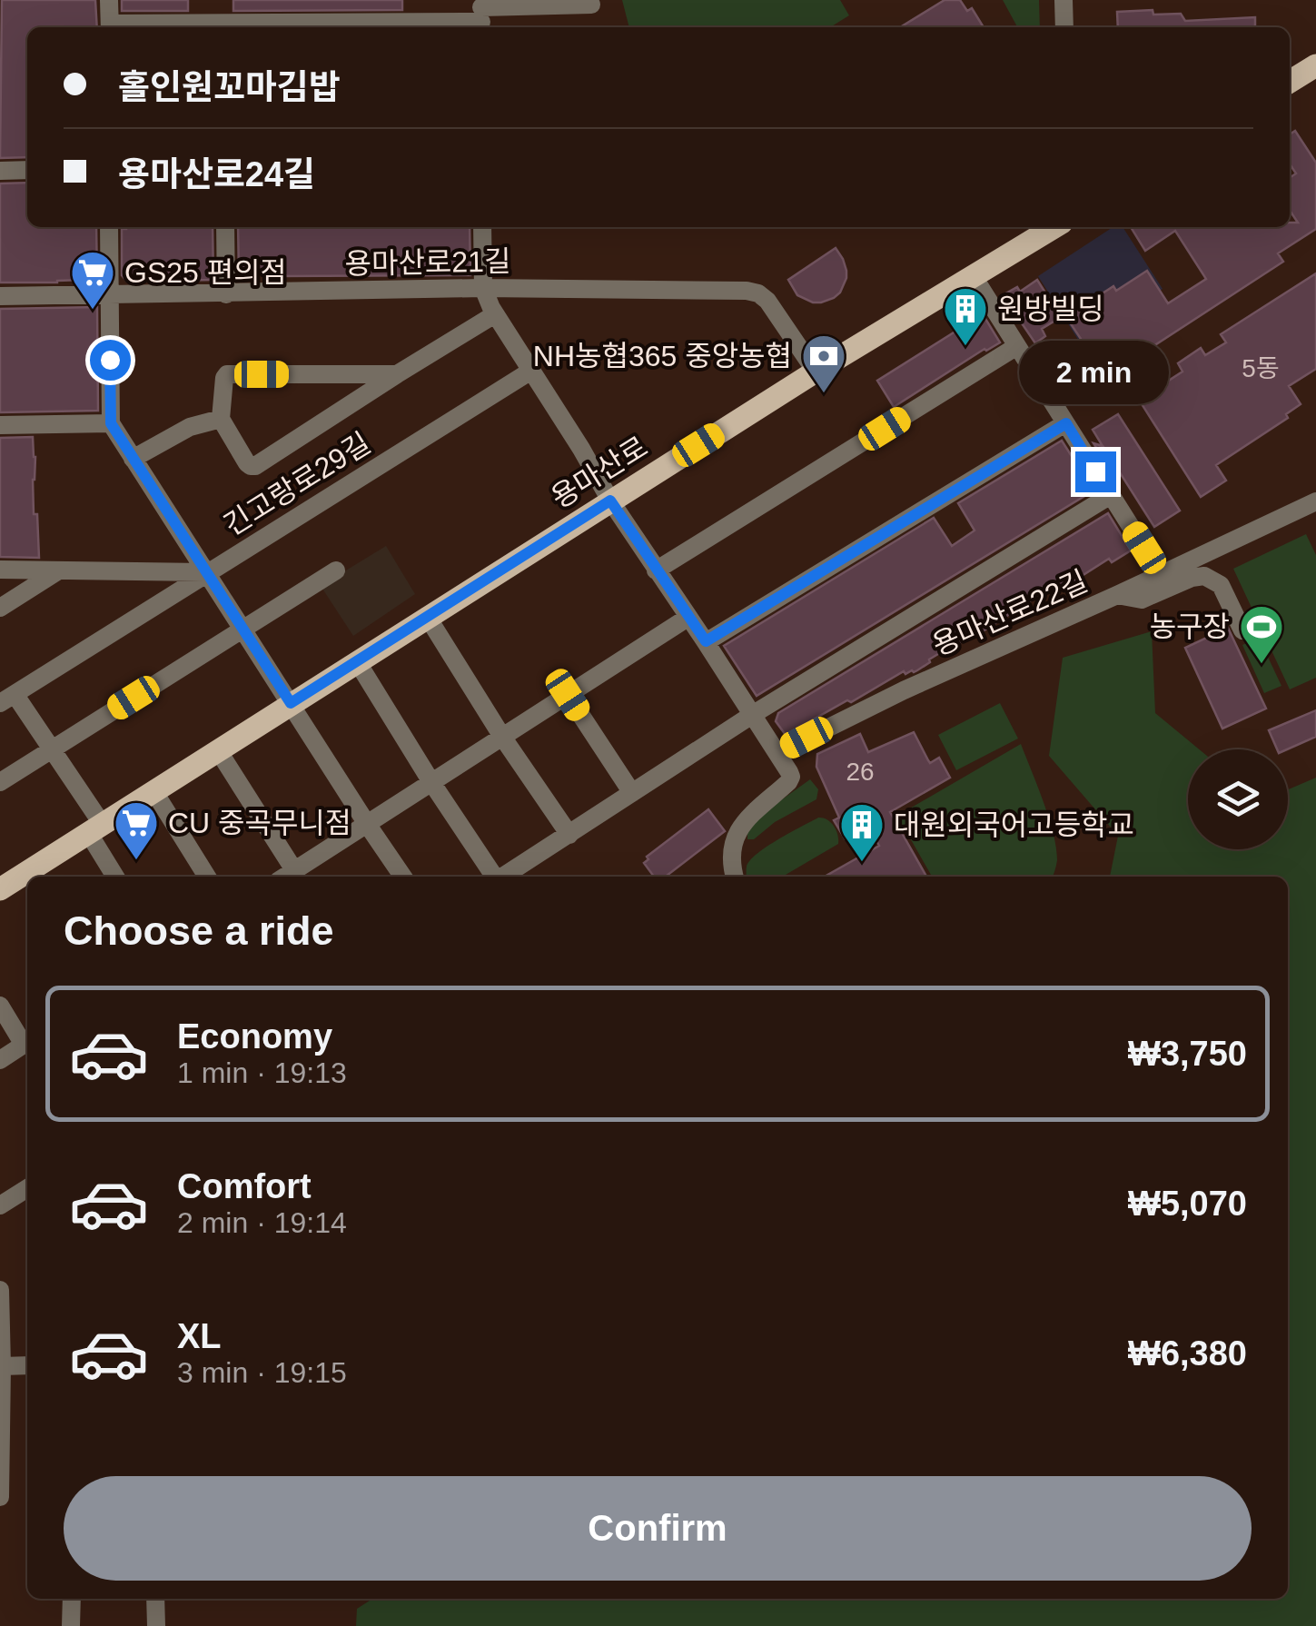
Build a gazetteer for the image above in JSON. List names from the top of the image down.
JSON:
{
  "streets": {
    "main road": ["용마산로"],
    "street": ["용마산로21길", "긴고랑로29길", "용마산로22길"]
  },
  "crossings": [
    ["용마산로21길", "용마산로"]
  ],
  "places": {
    "supermarket": ["GS25 편의점", "CU 중곡무니점"],
    "building": ["원방빌딩", "대원외국어고등학교"],
    "bank": ["NH농협365 중앙농협"],
    "sports": ["농구장"]
  },
  "house_numbers": ["5동", "26"],
  "page": {
    "banner": ["홀인원꼬마김밥", "용마산로24길"],
    "bubble": "2 min",
    "heading": "Choose a ride",
    "list": [
      {
        "name": "Economy",
        "note": "1 min · 19:13",
        "value": "₩3,750"
      },
      {
        "name": "Comfort",
        "note": "2 min · 19:14",
        "value": "₩5,070"
      },
      {
        "name": "XL",
        "note": "3 min · 19:15",
        "value": "₩6,380"
      }
    ],
    "buttons": "Confirm"
  }
}
